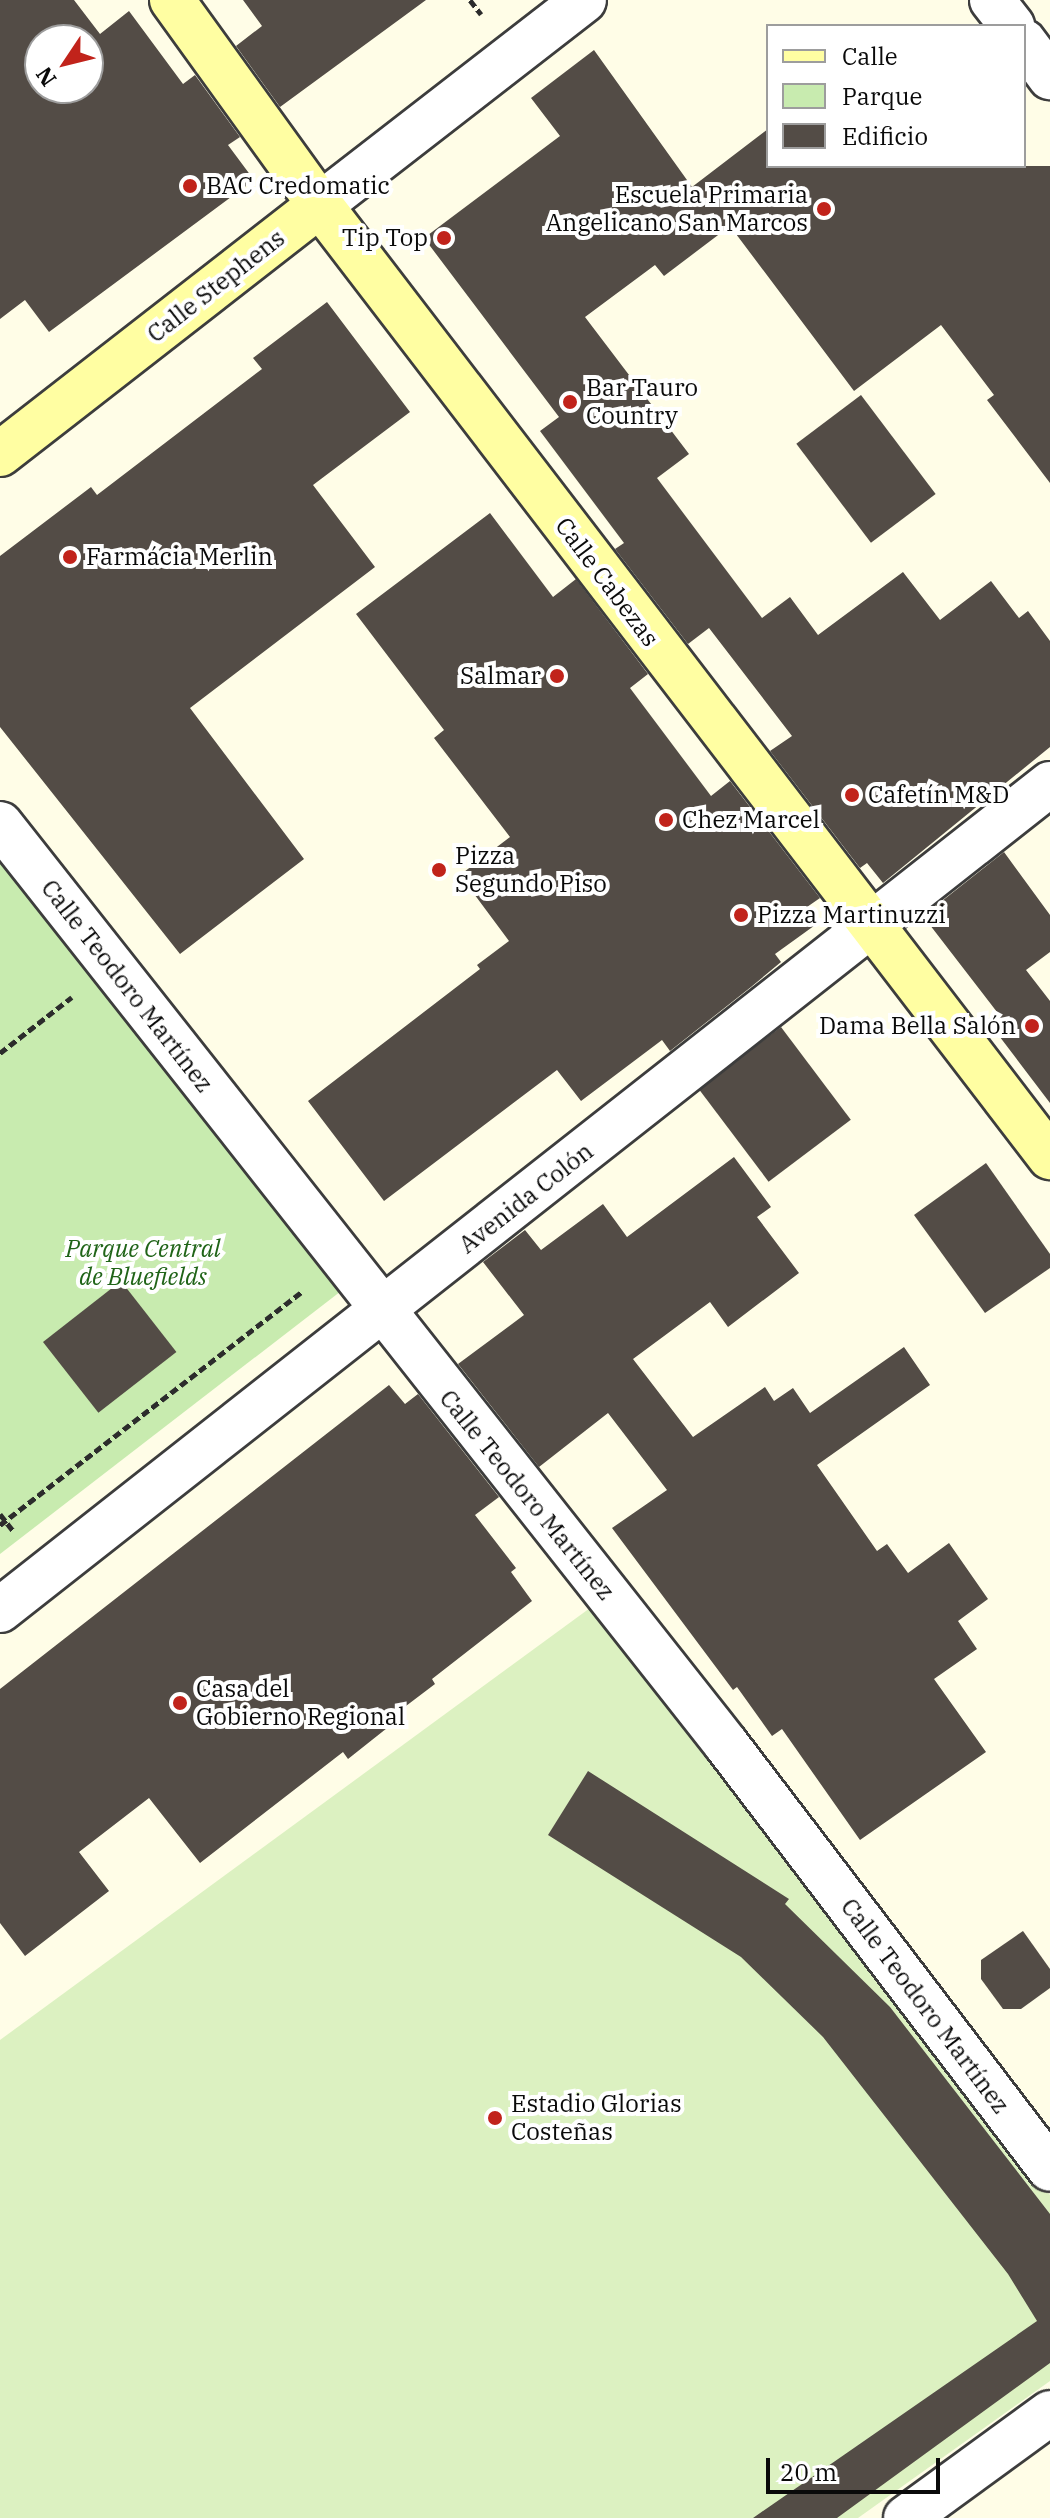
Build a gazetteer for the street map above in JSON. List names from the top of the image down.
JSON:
{
  "streets": {
    "street": [
      "Calle Stephens",
      "Calle Cabezas",
      "Calle Teodoro Martínez",
      "Avenida Colón"
    ]
  },
  "crossings": [
    ["Calle Stephens", "Calle Cabezas"],
    ["Calle Cabezas", "Avenida Colón"],
    ["Calle Teodoro Martínez", "Avenida Colón"]
  ],
  "parks": ["Parque Central de Bluefields"],
  "places": [
    "BAC Credomatic",
    "Escuela Primaria Angelicano San Marcos",
    "Tip Top",
    "Bar Tauro Country",
    "Farmácia Merlin",
    "Salmar",
    "Cafetín M&D",
    "Chez Marcel",
    "Pizza Segundo Piso",
    "Pizza Martinuzzi",
    "Dama Bella Salón",
    "Casa del Gobierno Regional",
    "Estadio Glorias Costeñas"
  ],
  "legend": ["Calle", "Parque", "Edificio"],
  "scale_bar": "20 m",
  "north": "bottom left"
}
